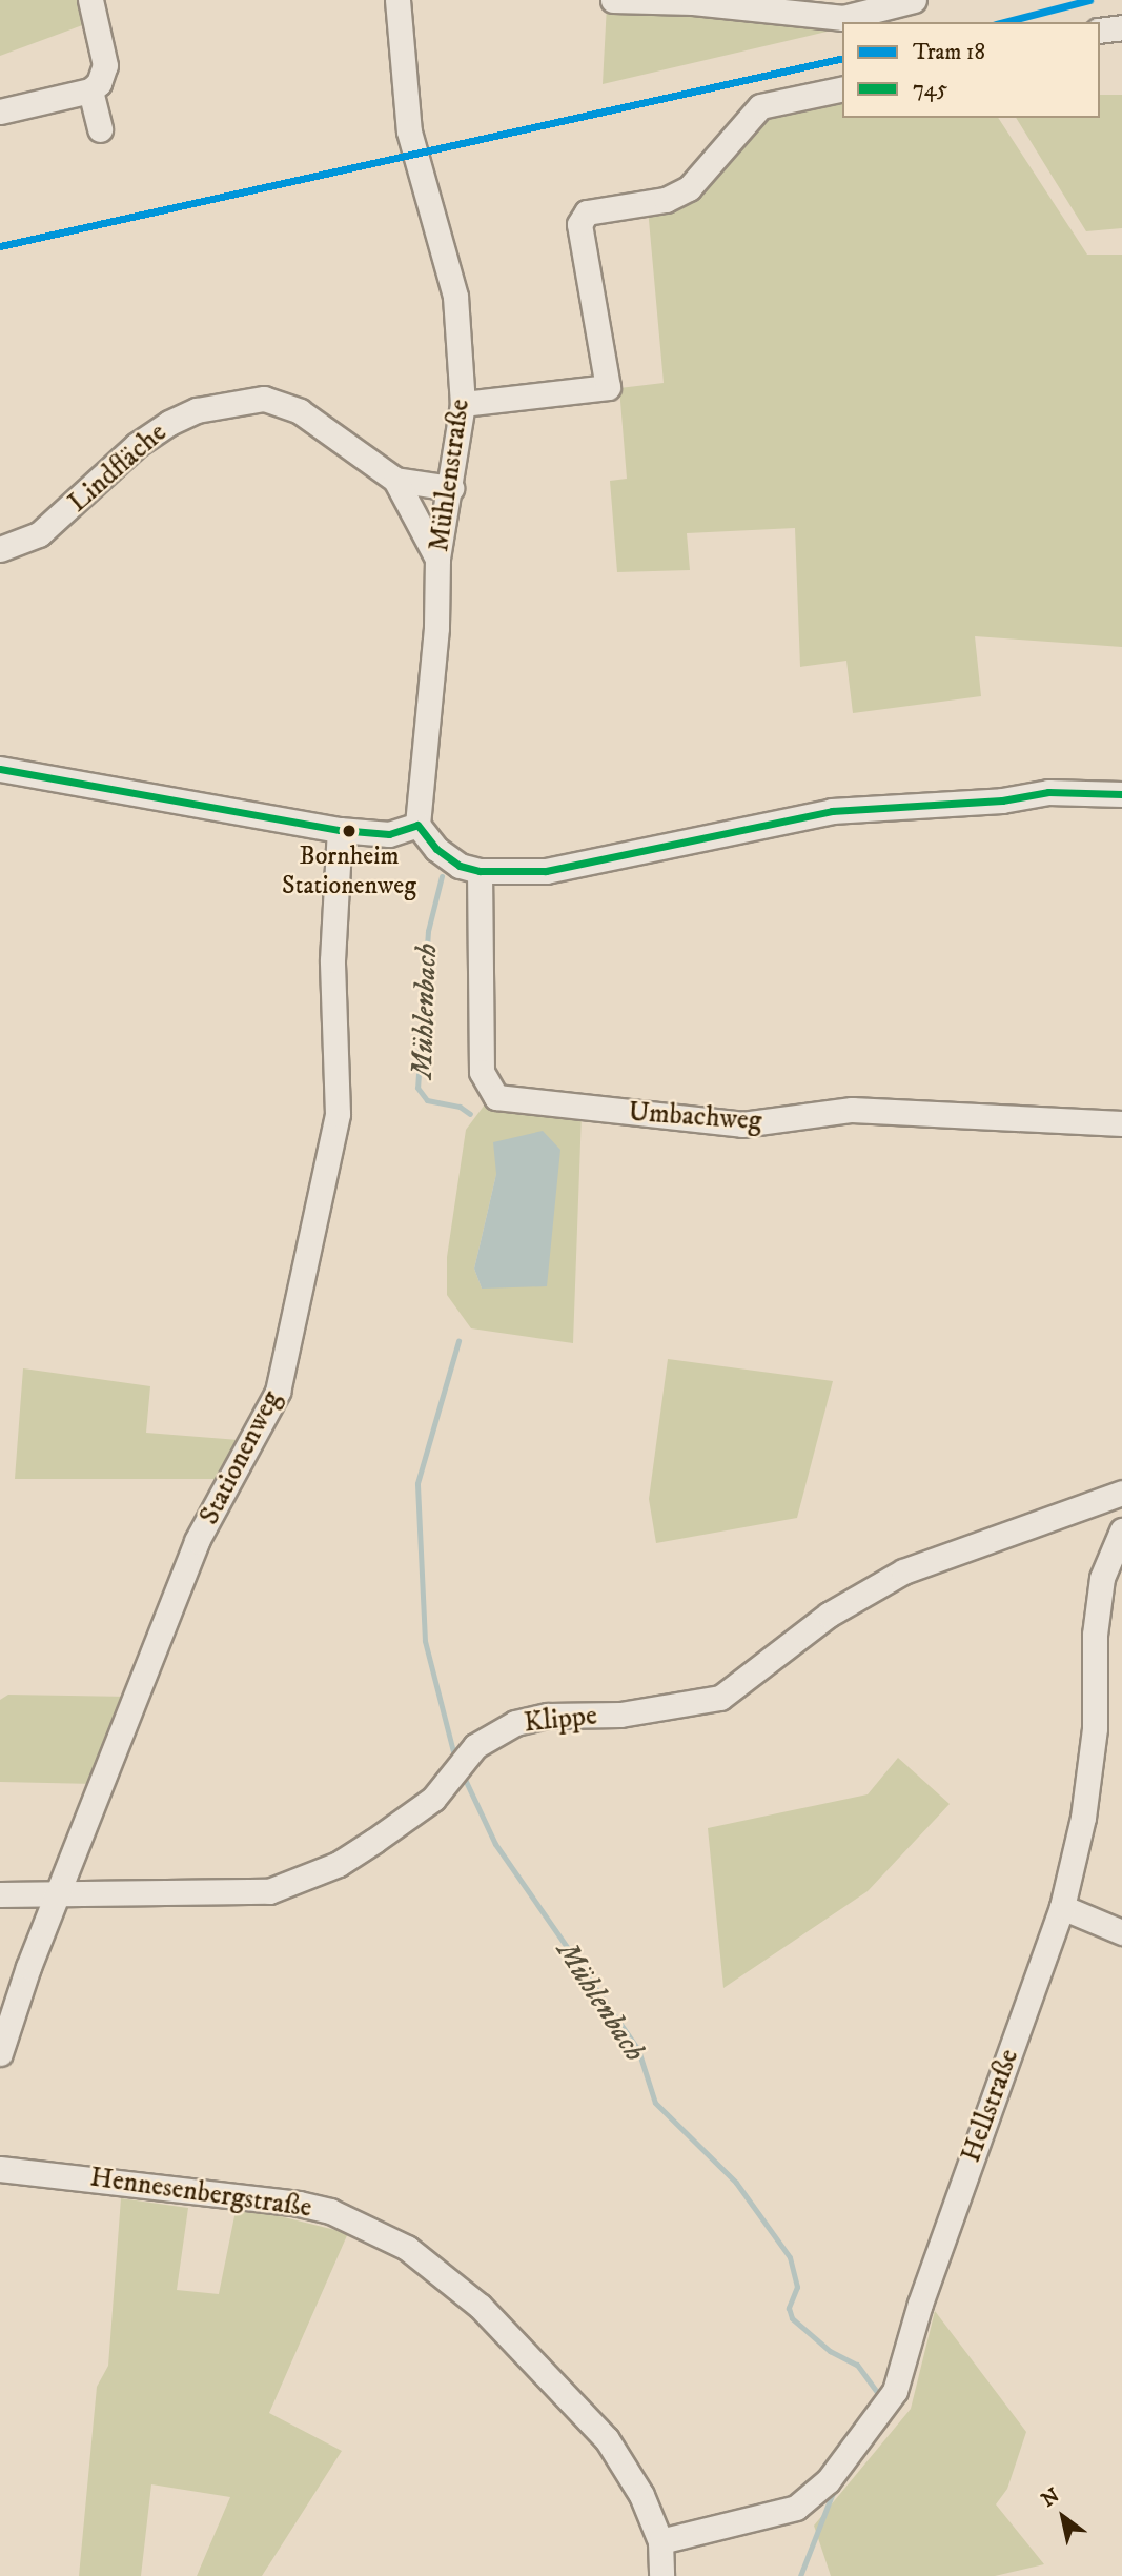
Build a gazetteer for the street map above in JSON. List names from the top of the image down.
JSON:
{
  "streets": {
    "street": [
      "Lindfläche",
      "Mühlenstraße",
      "Umbachweg",
      "Stationenweg",
      "Klippe",
      "Hellstraße",
      "Hennesenbergstraße"
    ]
  },
  "crossings": [
    ["Lindfläche", "Mühlenstraße"],
    ["Stationenweg", "Klippe"],
    ["Hellstraße", "Hennesenbergstraße"]
  ],
  "water": ["Mühlenbach"],
  "places": ["Bornheim Stationenweg"],
  "lines": ["tram line 18", "transit line 745"],
  "legend": ["Tram 18", "745"],
  "north": "top left"
}
